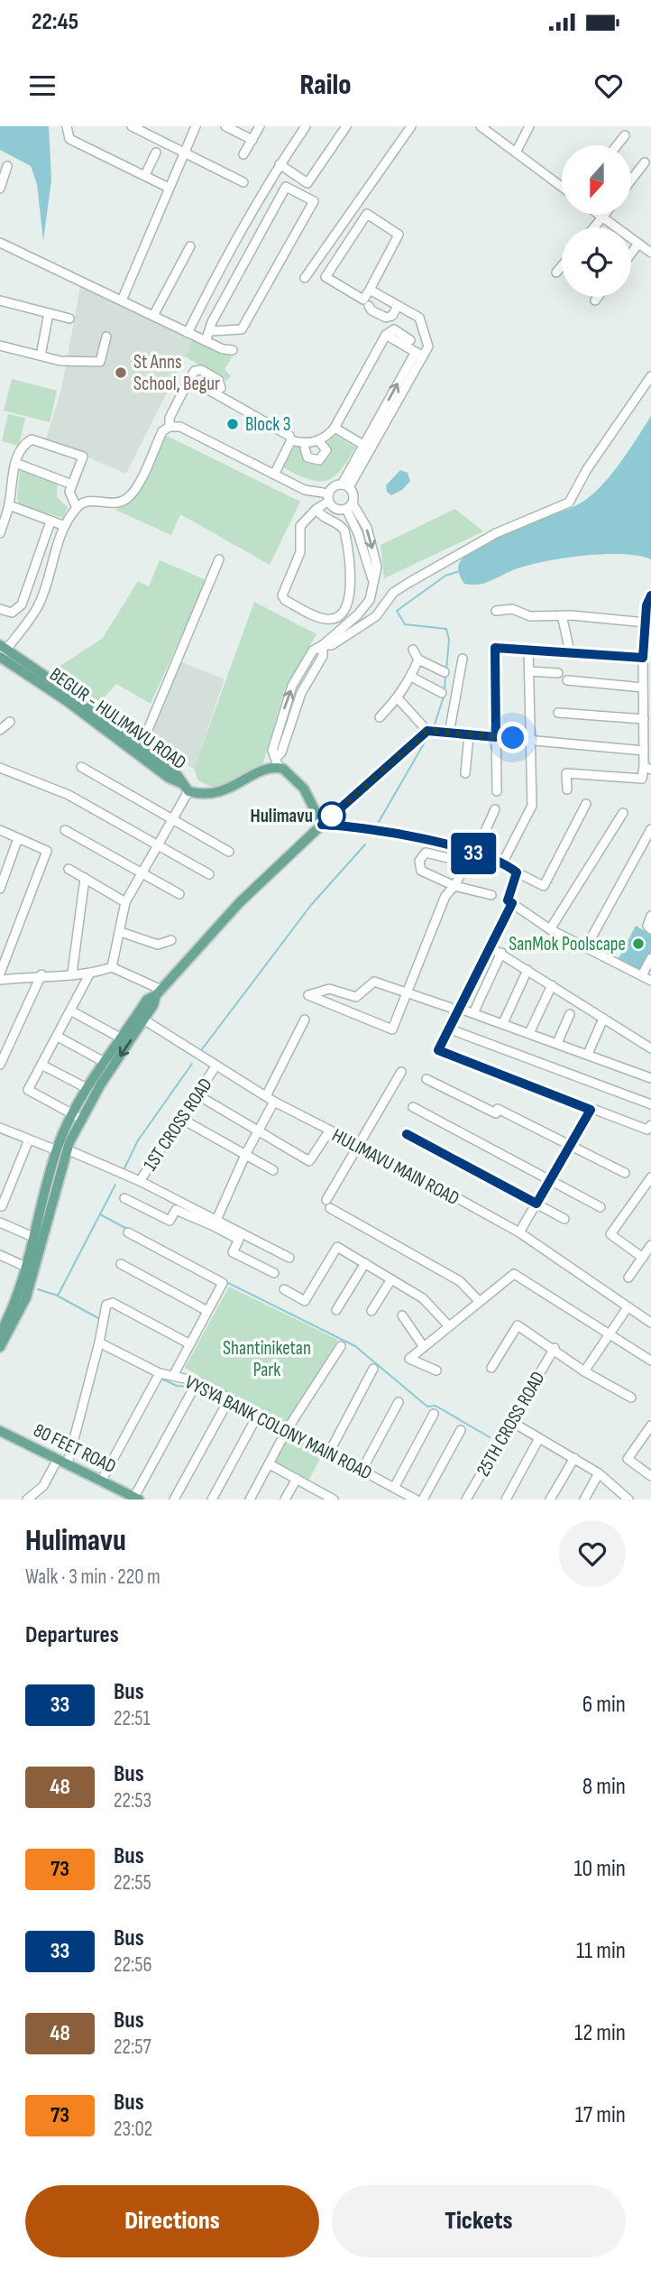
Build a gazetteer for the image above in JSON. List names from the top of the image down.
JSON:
{
  "streets": {
    "main road": ["BEGUR - HULIMAVU ROAD", "80 FEET ROAD"],
    "street": [
      "1ST CROSS ROAD",
      "HULIMAVU MAIN ROAD",
      "25TH CROSS ROAD",
      "VYSYA BANK COLONY MAIN ROAD"
    ]
  },
  "crossings": [
    ["1ST CROSS ROAD", "HULIMAVU MAIN ROAD"]
  ],
  "parks": ["Shantiniketan Park"],
  "places": [
    "St Anns School, Begur",
    "Block 3",
    "Hulimavu",
    "SanMok Poolscape"
  ],
  "lines": ["bus line 33"],
  "north": "bottom",
  "page": {
    "status": "22:45",
    "header": "Railo",
    "on_map": "33",
    "heading": [
      ["Hulimavu", "Walk · 3 min · 220 m"],
      "Departures"
    ],
    "list": [
      {
        "mark": "33",
        "name": "Bus",
        "note": "22:51",
        "value": "6 min"
      },
      {
        "mark": "48",
        "name": "Bus",
        "note": "22:53",
        "value": "8 min"
      },
      {
        "mark": "73",
        "name": "Bus",
        "note": "22:55",
        "value": "10 min"
      },
      {
        "mark": "33",
        "name": "Bus",
        "note": "22:56",
        "value": "11 min"
      },
      {
        "mark": "48",
        "name": "Bus",
        "note": "22:57",
        "value": "12 min"
      },
      {
        "mark": "73",
        "name": "Bus",
        "note": "23:02",
        "value": "17 min"
      }
    ],
    "buttons": ["Directions", "Tickets"]
  }
}
